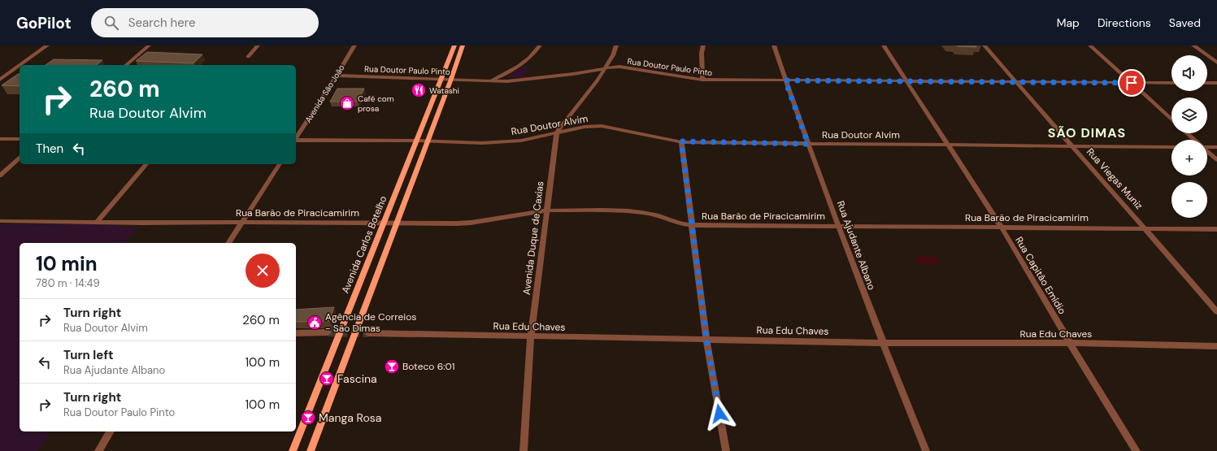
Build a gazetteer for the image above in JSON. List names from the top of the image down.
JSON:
{
  "streets": {
    "main road": ["Avenida Carlos Botelho"],
    "street": [
      "Rua Doutor Paulo Pinto",
      "Avenida São João",
      "Rua Doutor Alvim",
      "Rua Viegas Muniz",
      "Rua Barão de Piracicamirim",
      "Avenida Duque de Caxias",
      "Rua Ajudante Albano",
      "Rua Capitão Emídio",
      "Rua Edu Chaves"
    ]
  },
  "crossings": [
    ["Rua Doutor Paulo Pinto", "Avenida São João"],
    ["Rua Doutor Paulo Pinto", "Rua Viegas Muniz"],
    ["Rua Doutor Paulo Pinto", "Avenida Carlos Botelho"],
    ["Rua Doutor Paulo Pinto", "Rua Ajudante Albano"],
    ["Rua Doutor Paulo Pinto", "Rua Capitão Emídio"],
    ["Rua Doutor Alvim", "Rua Viegas Muniz"],
    ["Rua Doutor Alvim", "Avenida Duque de Caxias"],
    ["Rua Doutor Alvim", "Avenida Carlos Botelho"],
    ["Rua Doutor Alvim", "Rua Ajudante Albano"],
    ["Rua Doutor Alvim", "Rua Capitão Emídio"],
    ["Rua Viegas Muniz", "Rua Barão de Piracicamirim"],
    ["Rua Barão de Piracicamirim", "Avenida Duque de Caxias"],
    ["Rua Barão de Piracicamirim", "Avenida Carlos Botelho"],
    ["Rua Barão de Piracicamirim", "Rua Ajudante Albano"],
    ["Rua Barão de Piracicamirim", "Rua Capitão Emídio"],
    ["Avenida Duque de Caxias", "Rua Edu Chaves"],
    ["Rua Ajudante Albano", "Rua Edu Chaves"],
    ["Rua Capitão Emídio", "Rua Edu Chaves"]
  ],
  "districts": ["SÃO DIMAS"],
  "places": {
    "restaurant": ["Watashi"],
    "shop": ["Café com prosa"],
    "public building": ["Agência de Correios - São Dimas"],
    "bar": ["Boteco 6:01", "Fascina", "Manga Rosa"]
  },
  "page": {
    "header": "GoPilot",
    "search": "Search here",
    "nav": ["Map", "Directions", "Saved"],
    "map_buttons": ["+", "−"],
    "turn": ["260 m", "Rua Doutor Alvim"],
    "then": "Then",
    "heading": ["10 min", "780 m · 14:49"],
    "list": [
      {
        "name": "Turn right",
        "note": "Rua Doutor Alvim",
        "value": "260 m"
      },
      {
        "name": "Turn left",
        "note": "Rua Ajudante Albano",
        "value": "100 m"
      },
      {
        "name": "Turn right",
        "note": "Rua Doutor Paulo Pinto",
        "value": "100 m"
      }
    ]
  }
}
